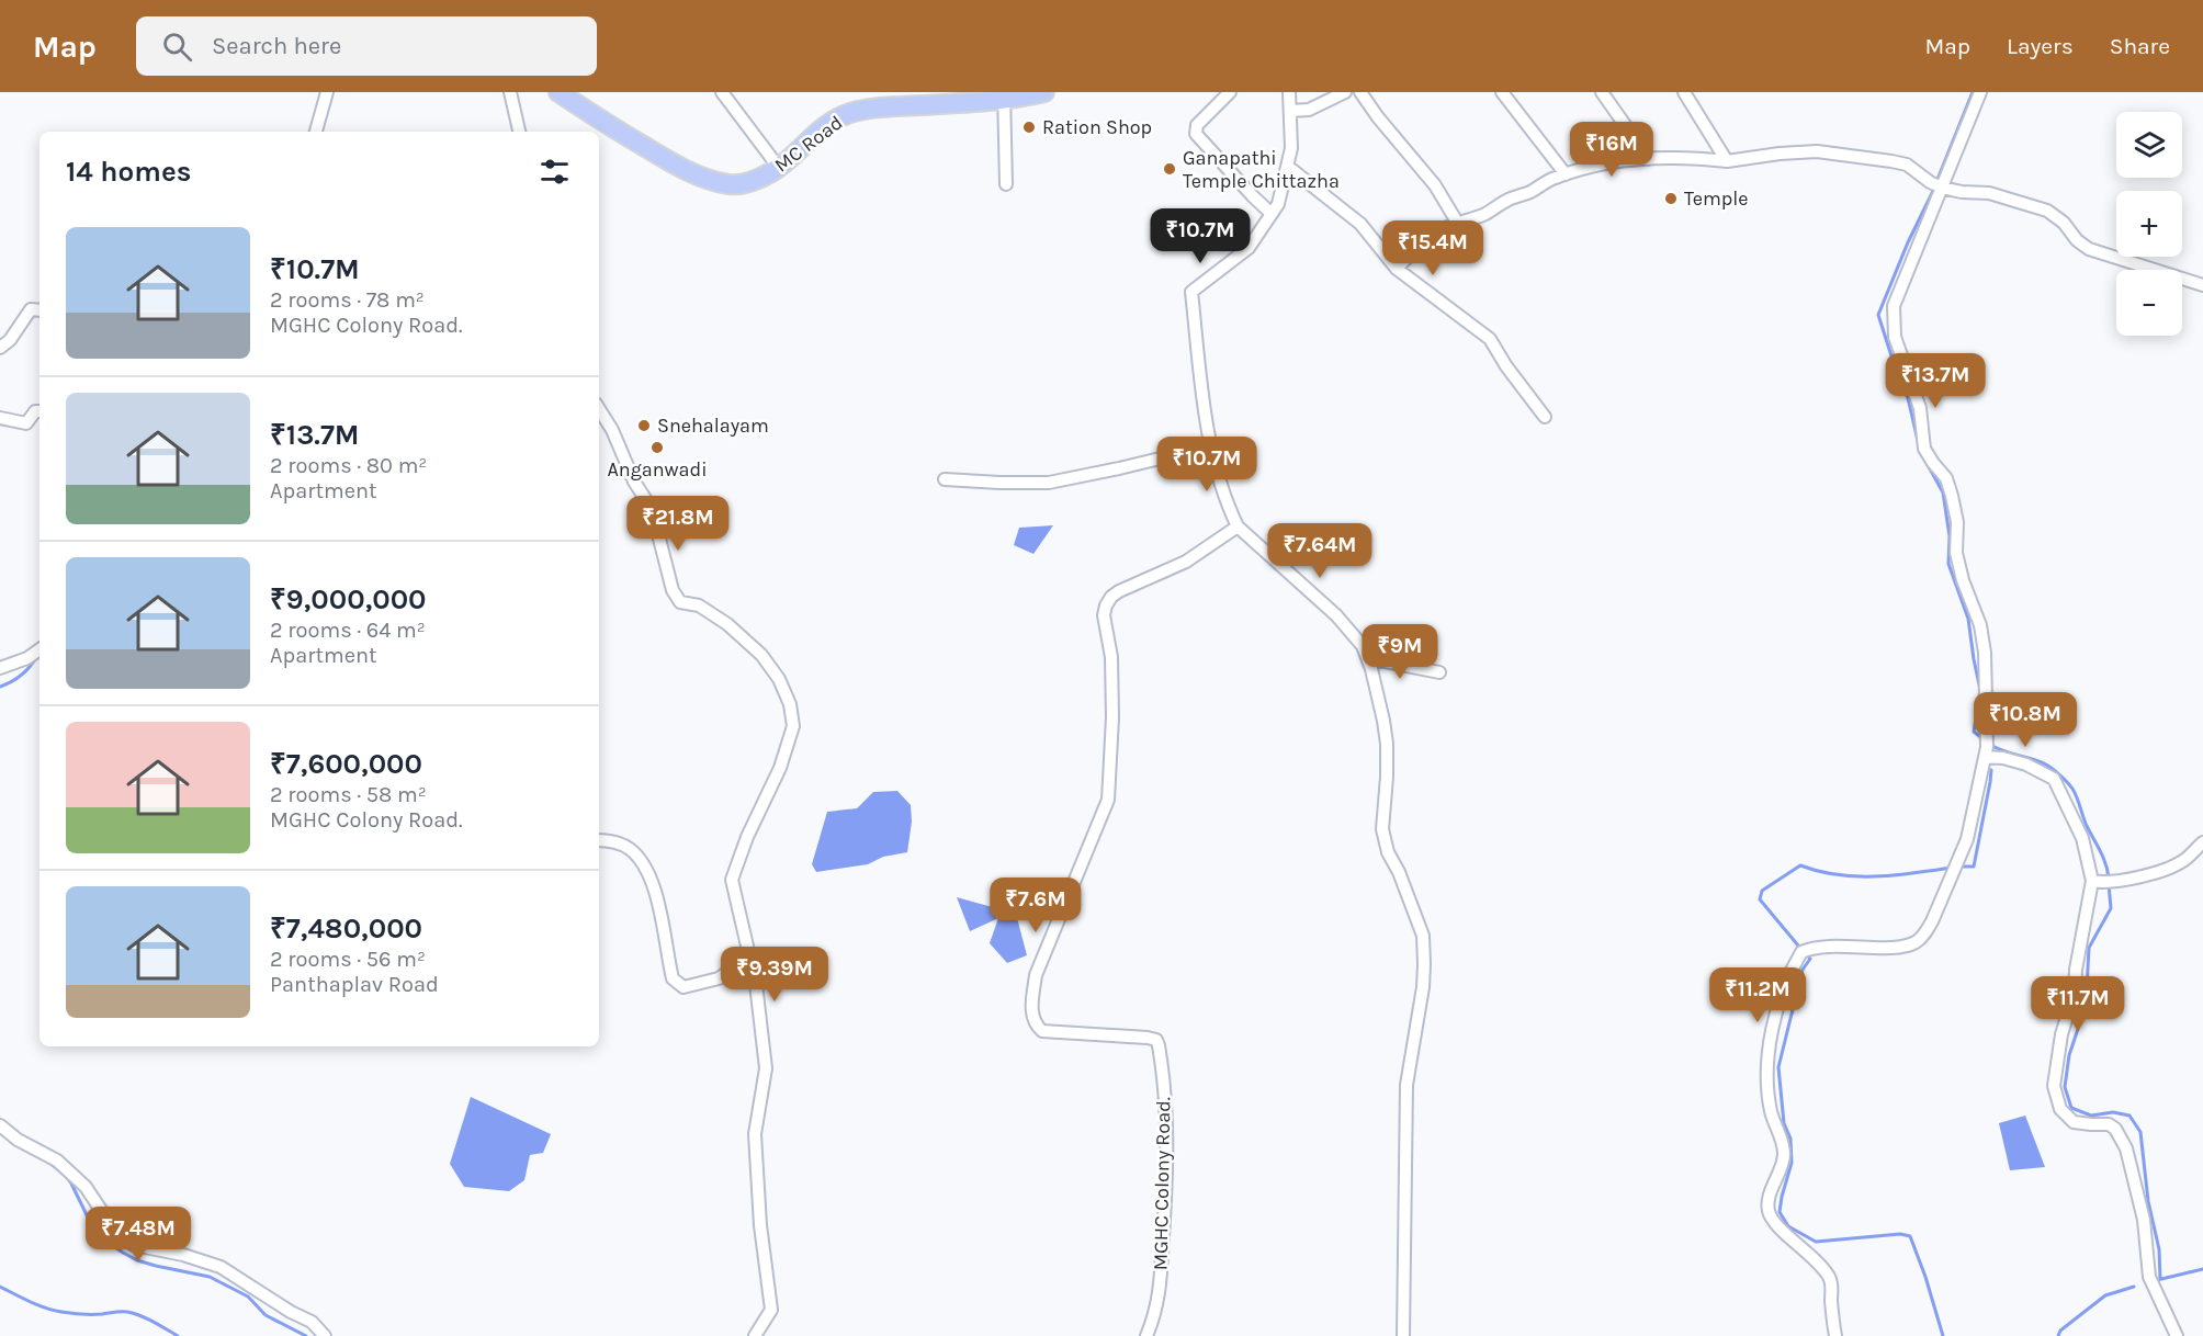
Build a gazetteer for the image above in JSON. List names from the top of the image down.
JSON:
{
  "streets": {
    "main road": ["MC Road"],
    "street": ["MGHC Colony Road."]
  },
  "places": [
    "Ration Shop",
    "Ganapathi Temple Chittazha",
    "Temple",
    "Snehalayam",
    "Anganwadi"
  ],
  "page": {
    "header": "Map",
    "search": "Search here",
    "nav": ["Map", "Layers", "Share"],
    "map_buttons": ["+", "−"],
    "price": [
      "₹16M",
      "₹10.7M",
      "₹15.4M",
      "₹13.7M",
      "₹10.7M",
      "₹21.8M",
      "₹7.64M",
      "₹9M",
      "₹10.8M",
      "₹7.6M",
      "₹9.39M",
      "₹11.2M",
      "₹11.7M",
      "₹7.48M"
    ],
    "heading": "14 homes",
    "list": [
      {
        "name": "₹10.7M",
        "note": "2 rooms · 78 m² · MGHC Colony Road."
      },
      {
        "name": "₹13.7M",
        "note": "2 rooms · 80 m² · Apartment"
      },
      {
        "name": "₹9,000,000",
        "note": "2 rooms · 64 m² · Apartment"
      },
      {
        "name": "₹7,600,000",
        "note": "2 rooms · 58 m² · MGHC Colony Road."
      },
      {
        "name": "₹7,480,000",
        "note": "2 rooms · 56 m² · Panthaplav Road"
      }
    ]
  }
}
